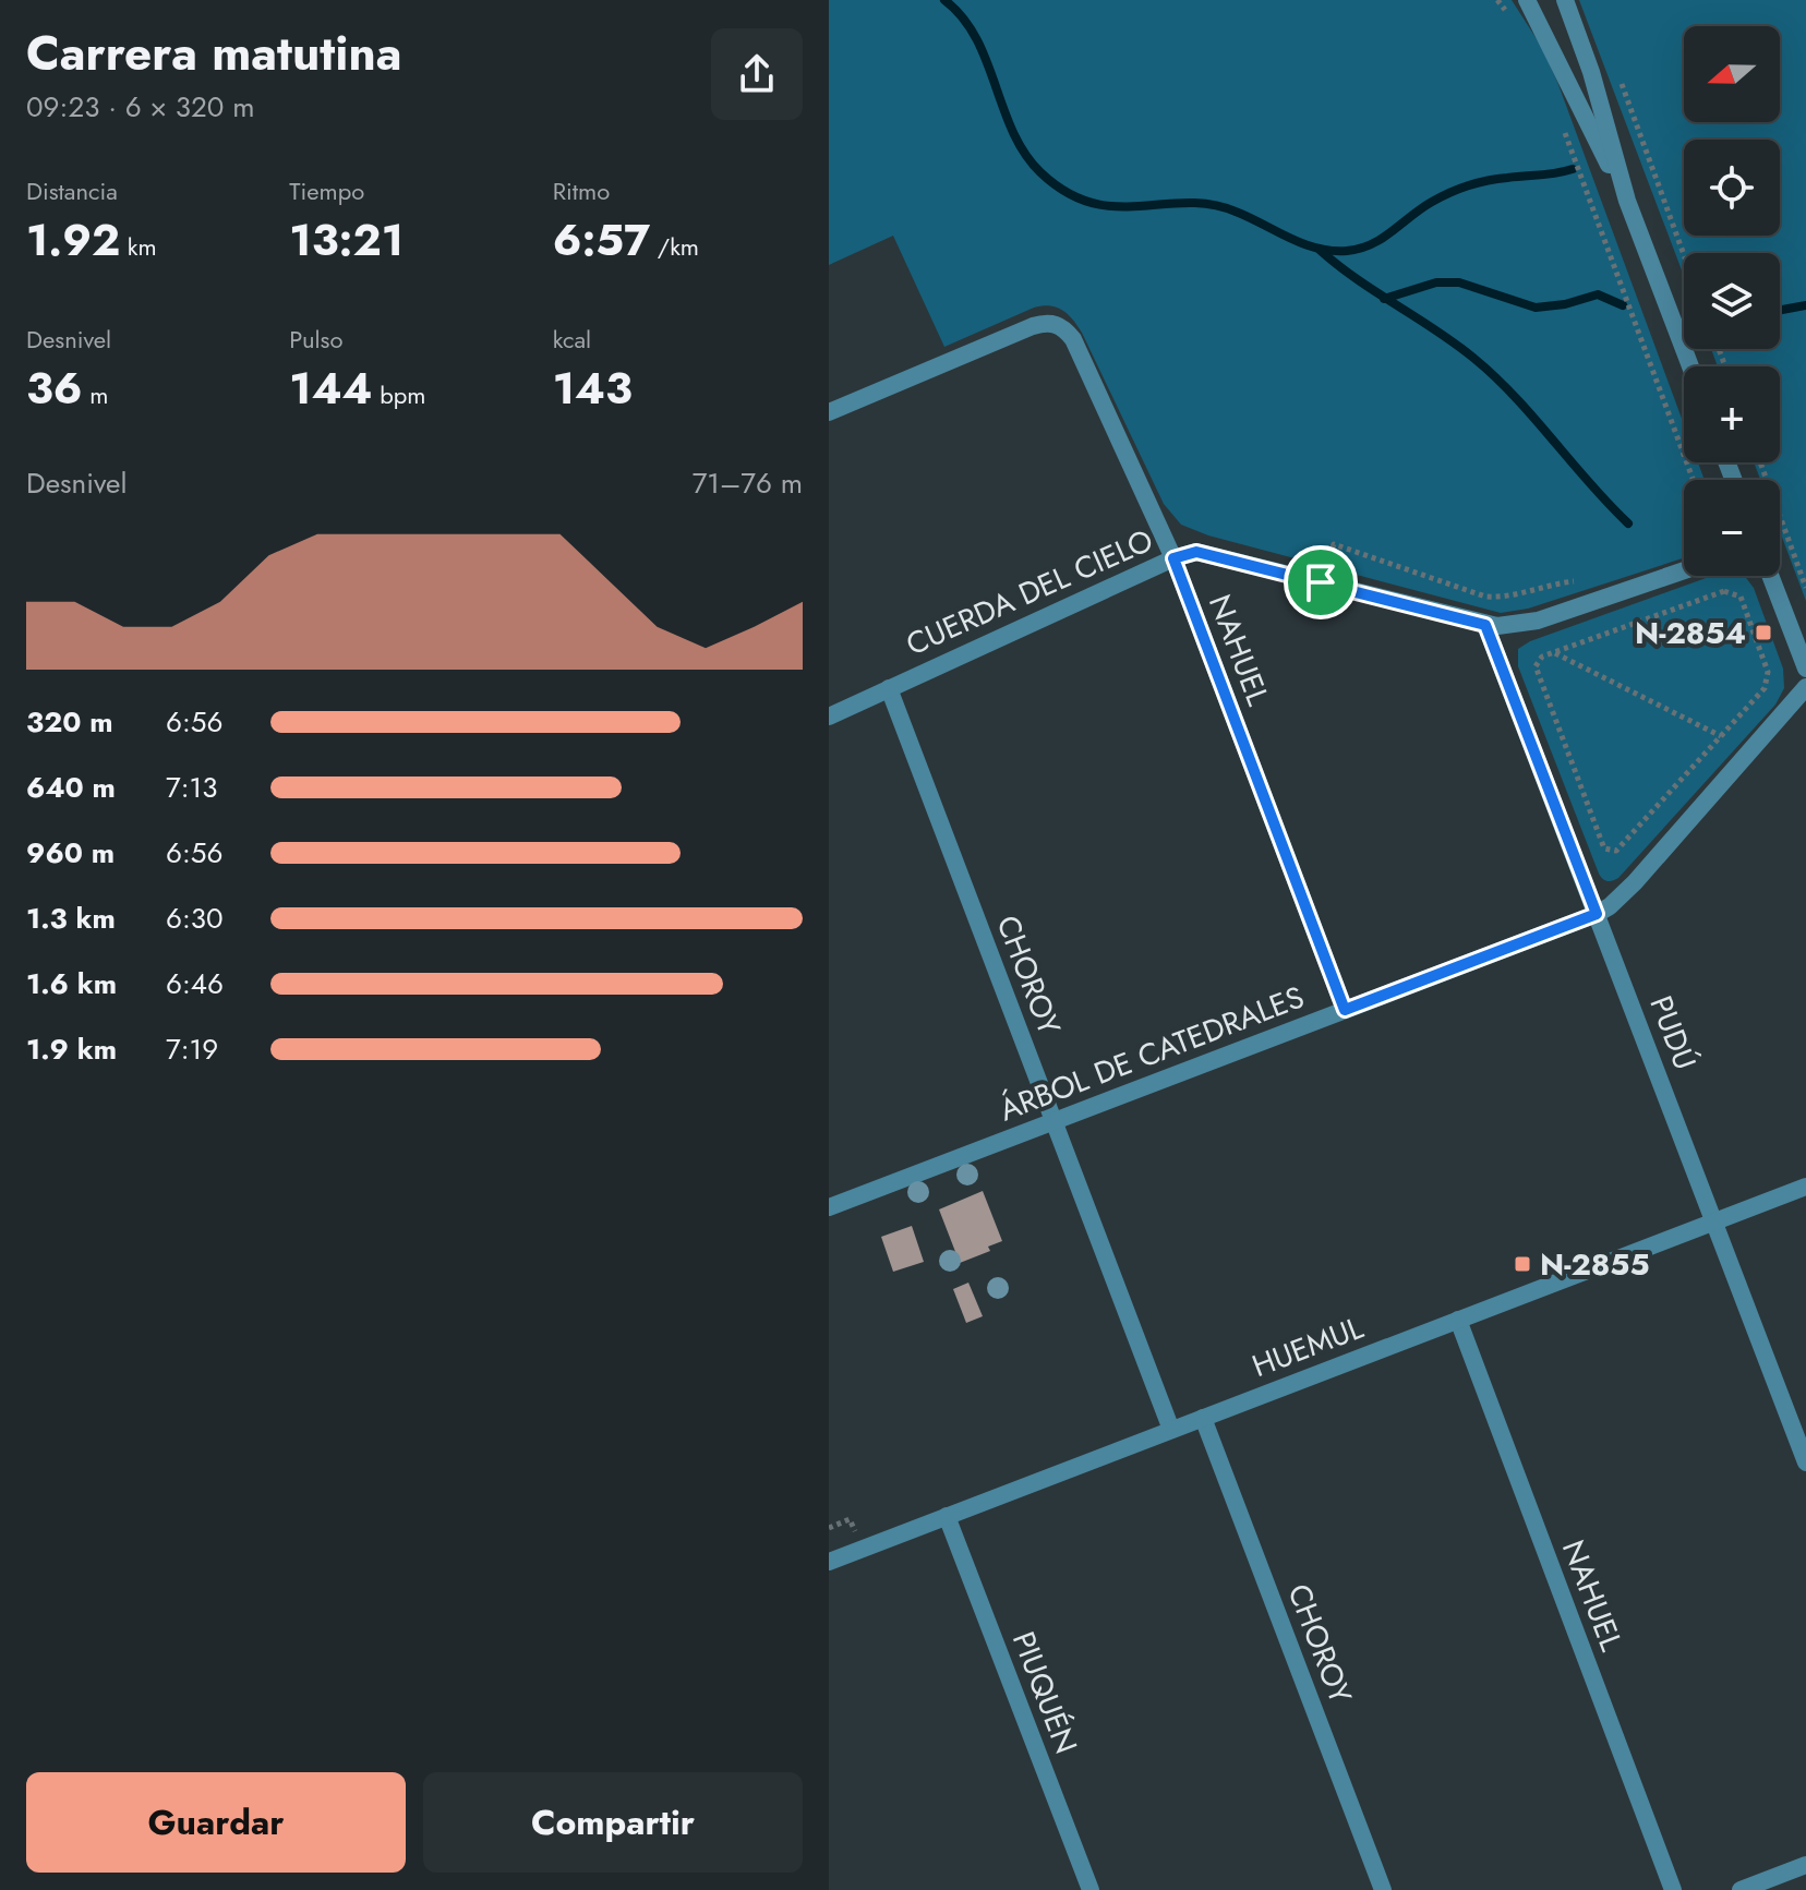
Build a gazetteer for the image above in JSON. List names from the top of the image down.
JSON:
{
  "streets": {
    "street": [
      "CUERDA DEL CIELO",
      "NAHUEL",
      "CHOROY",
      "PUDÚ",
      "ÁRBOL DE CATEDRALES",
      "HUEMUL",
      "PIUQUÉN"
    ]
  },
  "crossings": [
    ["CUERDA DEL CIELO", "NAHUEL"],
    ["CUERDA DEL CIELO", "CHOROY"],
    ["CUERDA DEL CIELO", "PUDÚ"],
    ["NAHUEL", "ÁRBOL DE CATEDRALES"],
    ["NAHUEL", "HUEMUL"],
    ["CHOROY", "ÁRBOL DE CATEDRALES"],
    ["CHOROY", "HUEMUL"],
    ["PUDÚ", "ÁRBOL DE CATEDRALES"],
    ["PUDÚ", "HUEMUL"],
    ["HUEMUL", "PIUQUÉN"]
  ],
  "places": {
    "transit": ["N-2854", "N-2855"]
  },
  "north": "left",
  "page": {
    "heading": ["Carrera matutina", "09:23 · 6 × 320 m"],
    "map_buttons": ["+", "−"],
    "stats": [
      ["Distancia", "1.92 km"],
      ["Tiempo", "13:21"],
      ["Ritmo", "6:57 /km"],
      ["Desnivel", "36 m"],
      ["Pulso", "144 bpm"],
      ["kcal", "143"]
    ],
    "chart": ["Desnivel", "71–76 m"],
    "list": [
      {
        "name": "320 m",
        "note": "6:56"
      },
      {
        "name": "640 m",
        "note": "7:13"
      },
      {
        "name": "960 m",
        "note": "6:56"
      },
      {
        "name": "1.3 km",
        "note": "6:30"
      },
      {
        "name": "1.6 km",
        "note": "6:46"
      },
      {
        "name": "1.9 km",
        "note": "7:19"
      }
    ],
    "buttons": ["Guardar", "Compartir"]
  }
}
